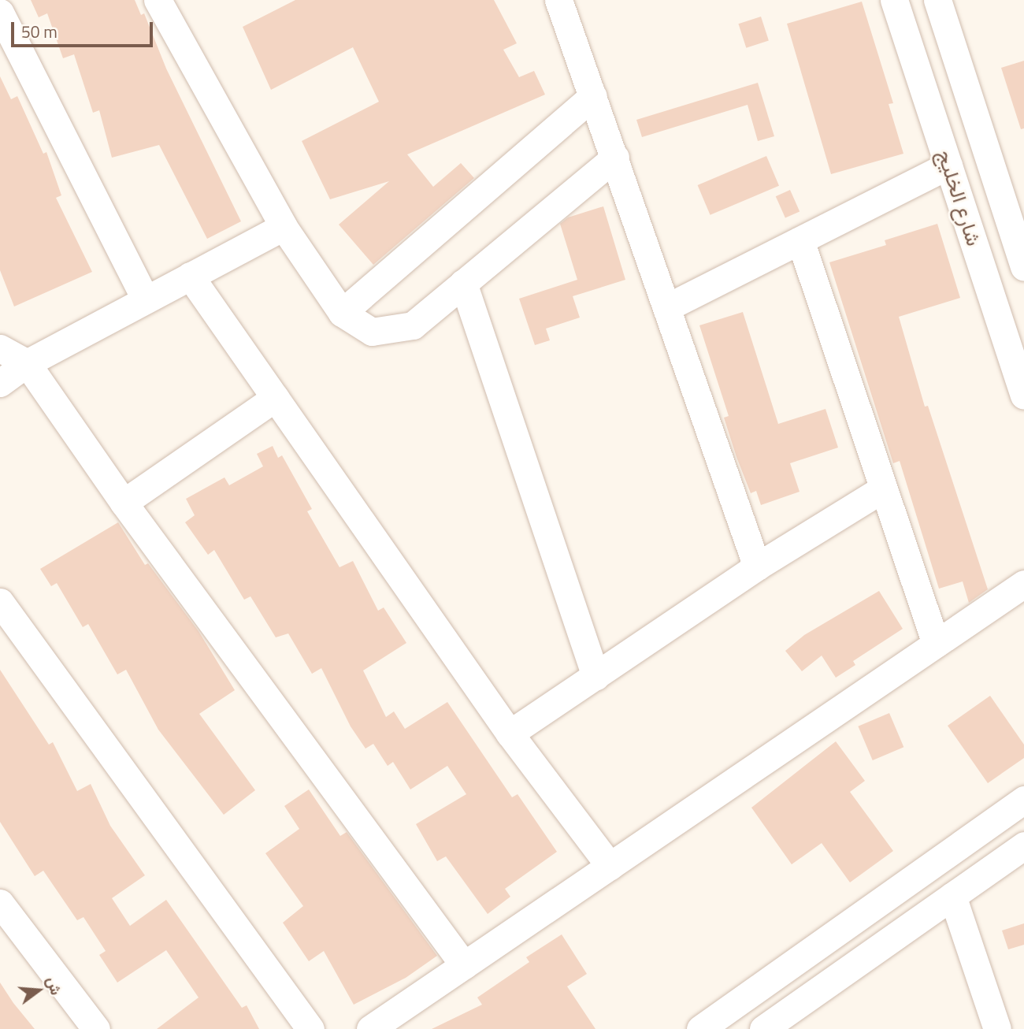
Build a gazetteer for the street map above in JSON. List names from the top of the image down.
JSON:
{
  "streets": {
    "street": ["شارع الخليج"]
  },
  "scale_bar": "50 m",
  "north": "right"
}
